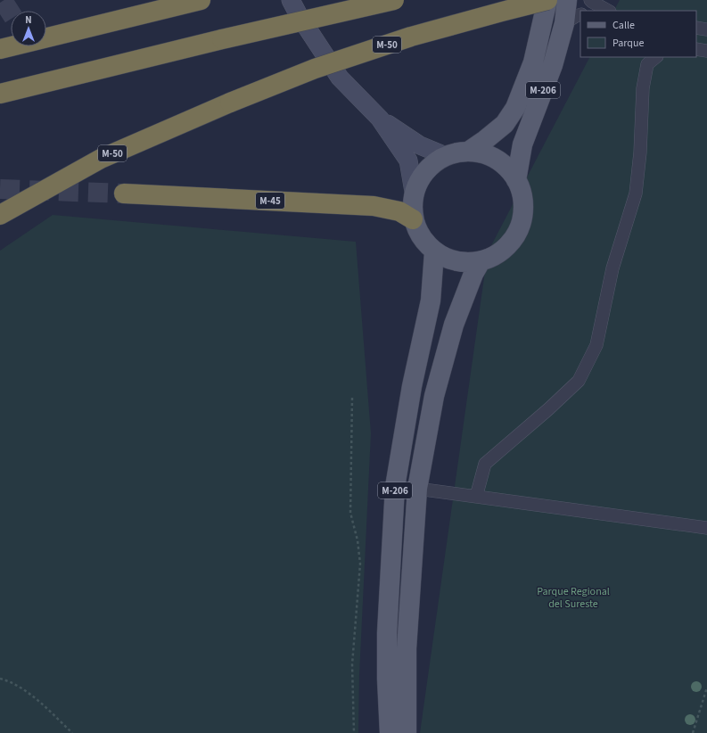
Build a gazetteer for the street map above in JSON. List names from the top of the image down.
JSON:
{
  "streets": {
    "highway": ["M-50", "M-45"],
    "main road": ["M-206"]
  },
  "crossings": [
    ["M-50", "M-206"],
    ["M-206", "M-45"]
  ],
  "parks": ["Parque Regional del Sureste"],
  "legend": ["Calle", "Parque"],
  "north": "top"
}
